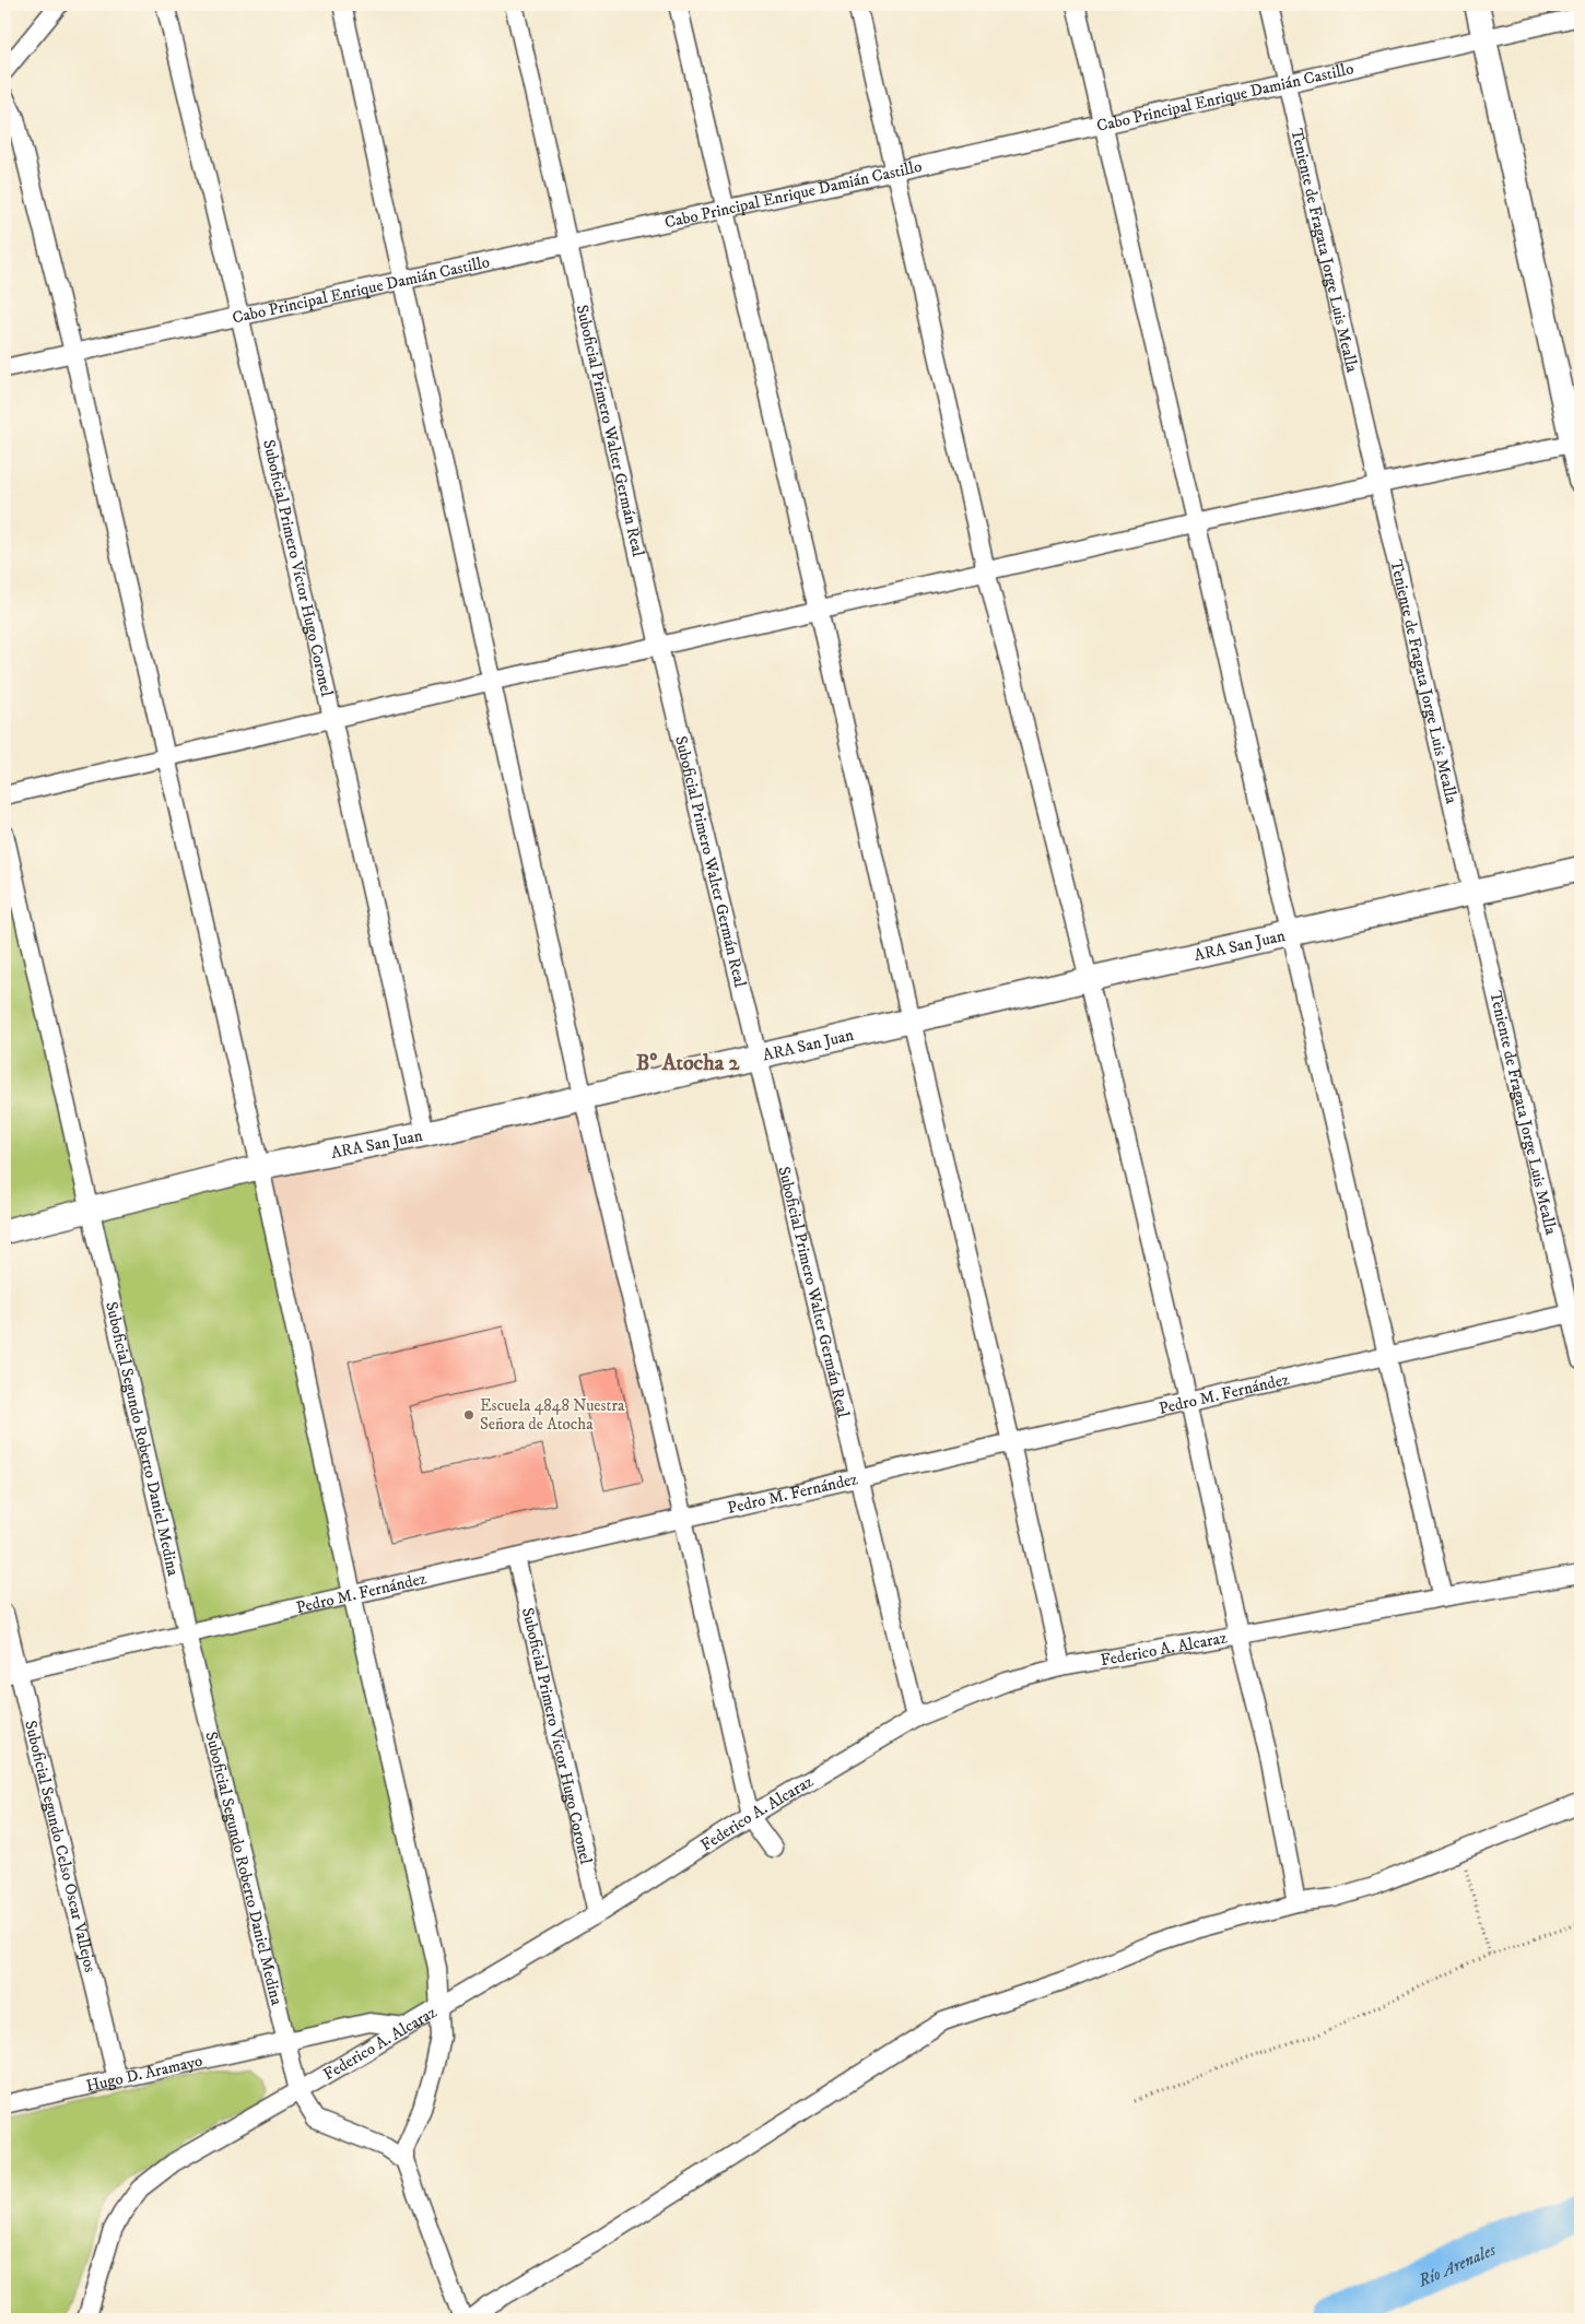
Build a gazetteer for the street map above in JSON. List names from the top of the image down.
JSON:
{
  "streets": {
    "street": [
      "Cabo Principal Enrique Damián Castillo",
      "Teniente de Fragata Jorge Luis Mealla",
      "Suboficial Primero Walter Germán Real",
      "Suboficial Primero Víctor Hugo Coronel",
      "ARA San Juan",
      "Pedro M. Fernández",
      "Suboficial Segundo Roberto Daniel Medina",
      "Federico A. Alcaraz",
      "Suboficial Segundo Celso Oscar Vallejos",
      "Hugo D. Aramayo"
    ]
  },
  "crossings": [
    ["Cabo Principal Enrique Damián Castillo", "Teniente de Fragata Jorge Luis Mealla"],
    ["Cabo Principal Enrique Damián Castillo", "Suboficial Primero Walter Germán Real"],
    ["Cabo Principal Enrique Damián Castillo", "Suboficial Primero Víctor Hugo Coronel"],
    ["Teniente de Fragata Jorge Luis Mealla", "ARA San Juan"],
    ["Teniente de Fragata Jorge Luis Mealla", "Pedro M. Fernández"],
    ["Suboficial Primero Walter Germán Real", "ARA San Juan"],
    ["Suboficial Primero Walter Germán Real", "Pedro M. Fernández"],
    ["Suboficial Primero Walter Germán Real", "Federico A. Alcaraz"],
    ["Suboficial Primero Víctor Hugo Coronel", "ARA San Juan"],
    ["Suboficial Primero Víctor Hugo Coronel", "Pedro M. Fernández"],
    ["Suboficial Primero Víctor Hugo Coronel", "Federico A. Alcaraz"],
    ["ARA San Juan", "Suboficial Segundo Roberto Daniel Medina"],
    ["Pedro M. Fernández", "Suboficial Segundo Roberto Daniel Medina"],
    ["Pedro M. Fernández", "Suboficial Segundo Celso Oscar Vallejos"],
    ["Suboficial Segundo Roberto Daniel Medina", "Federico A. Alcaraz"],
    ["Suboficial Segundo Roberto Daniel Medina", "Hugo D. Aramayo"],
    ["Federico A. Alcaraz", "Hugo D. Aramayo"],
    ["Suboficial Segundo Celso Oscar Vallejos", "Hugo D. Aramayo"]
  ],
  "districts": ["Bº Atocha 2"],
  "water": ["Río Arenales"],
  "places": ["Escuela 4848 Nuestra Señora de Atocha"]
}
